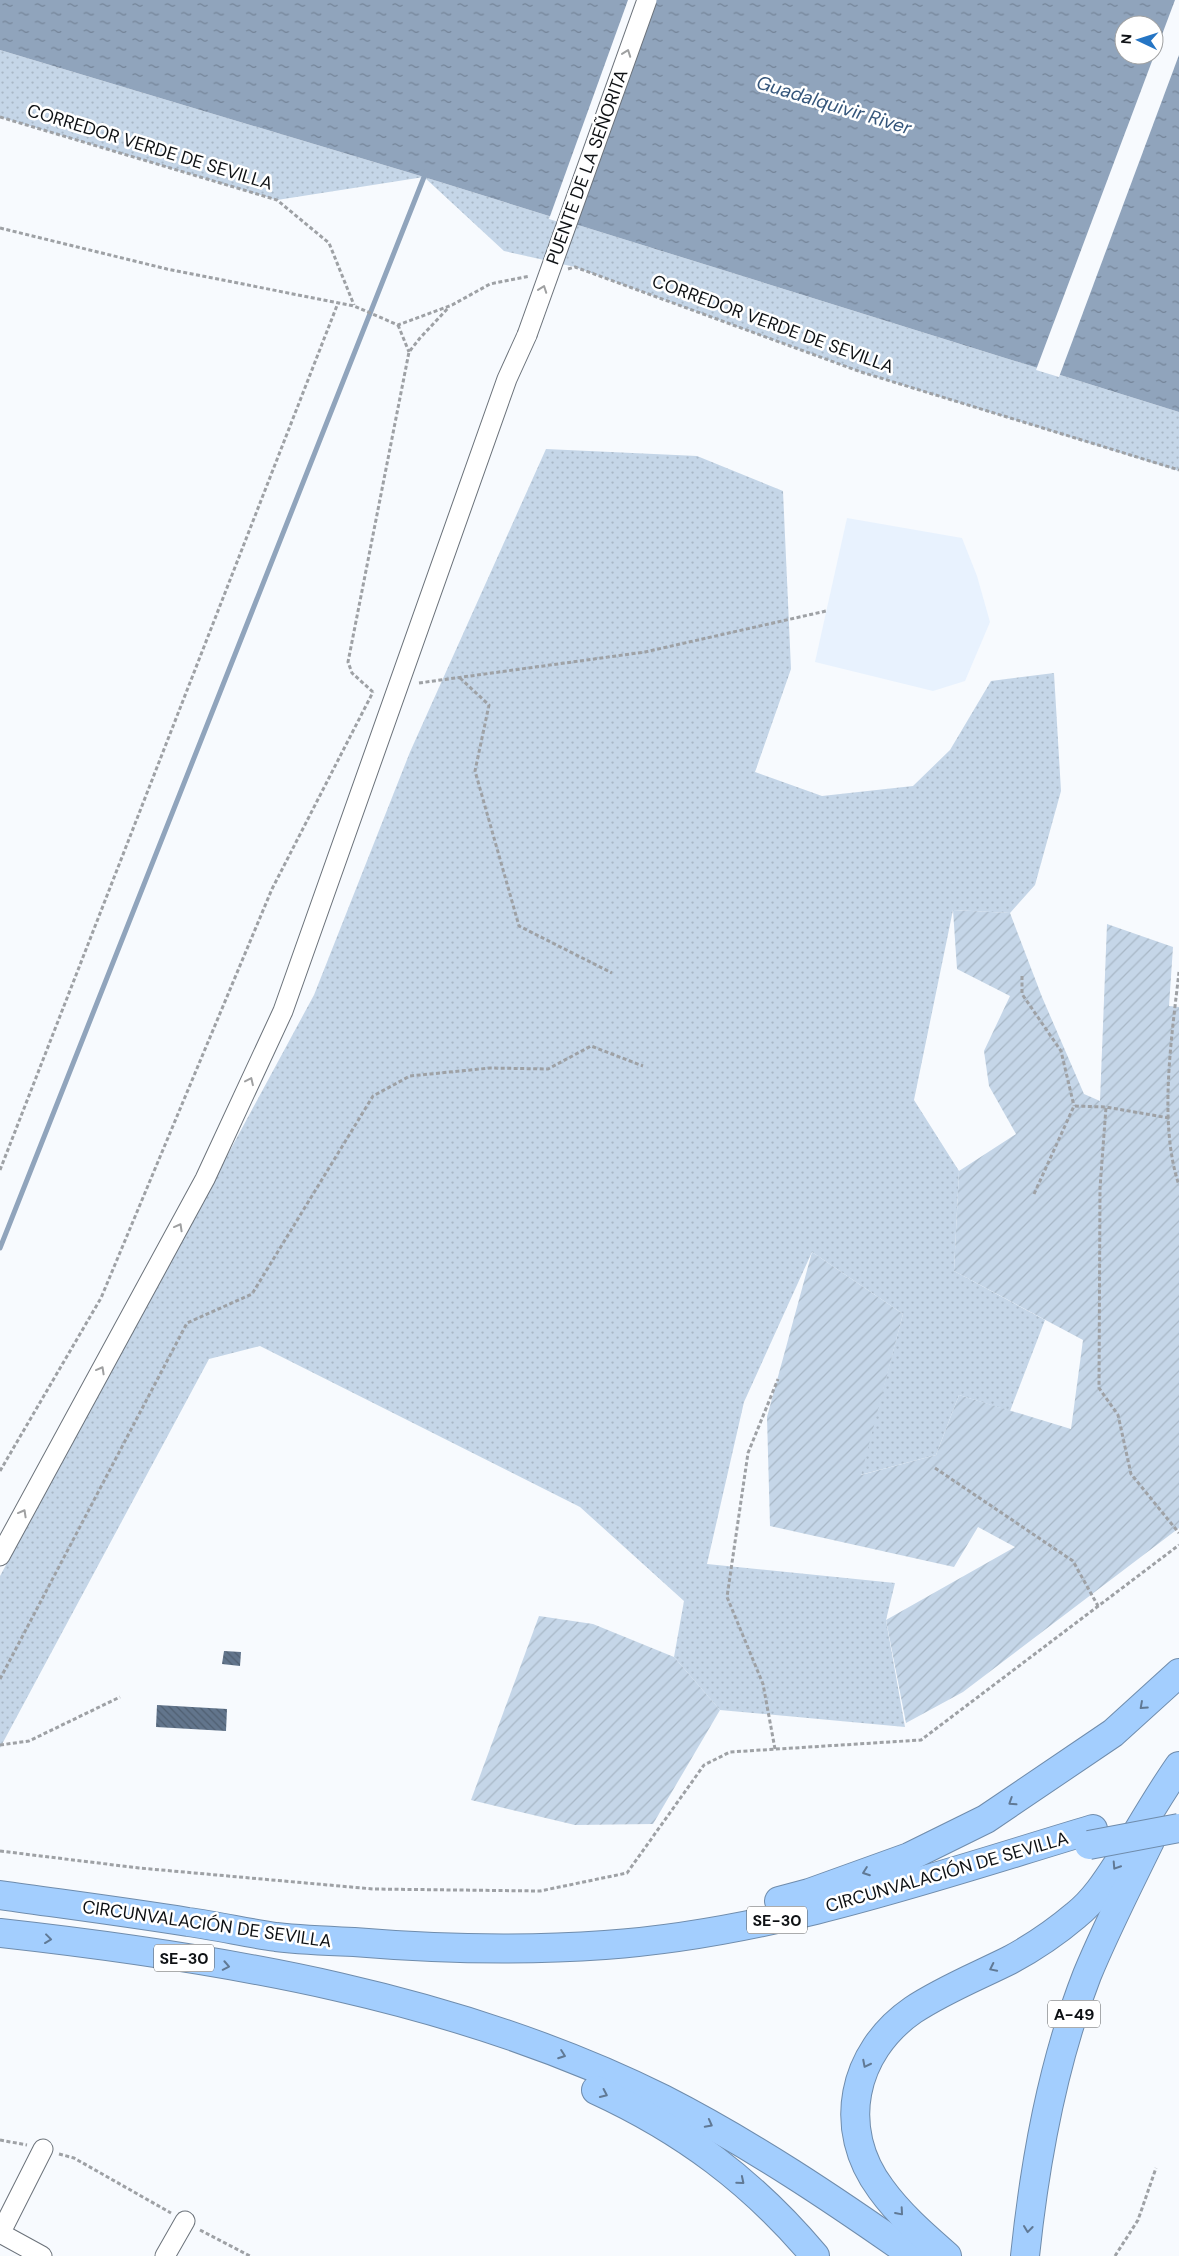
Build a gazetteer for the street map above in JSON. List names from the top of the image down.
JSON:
{
  "streets": {
    "highway": ["CIRCUNVALACIÓN DE SEVILLA", "SE-30", "A-49"],
    "street": ["PUENTE DE LA SEÑORITA"],
    "path": ["CORREDOR VERDE DE SEVILLA"]
  },
  "one_way": ["PUENTE DE LA SEÑORITA"],
  "water": ["Guadalquivir River"],
  "north": "left"
}
